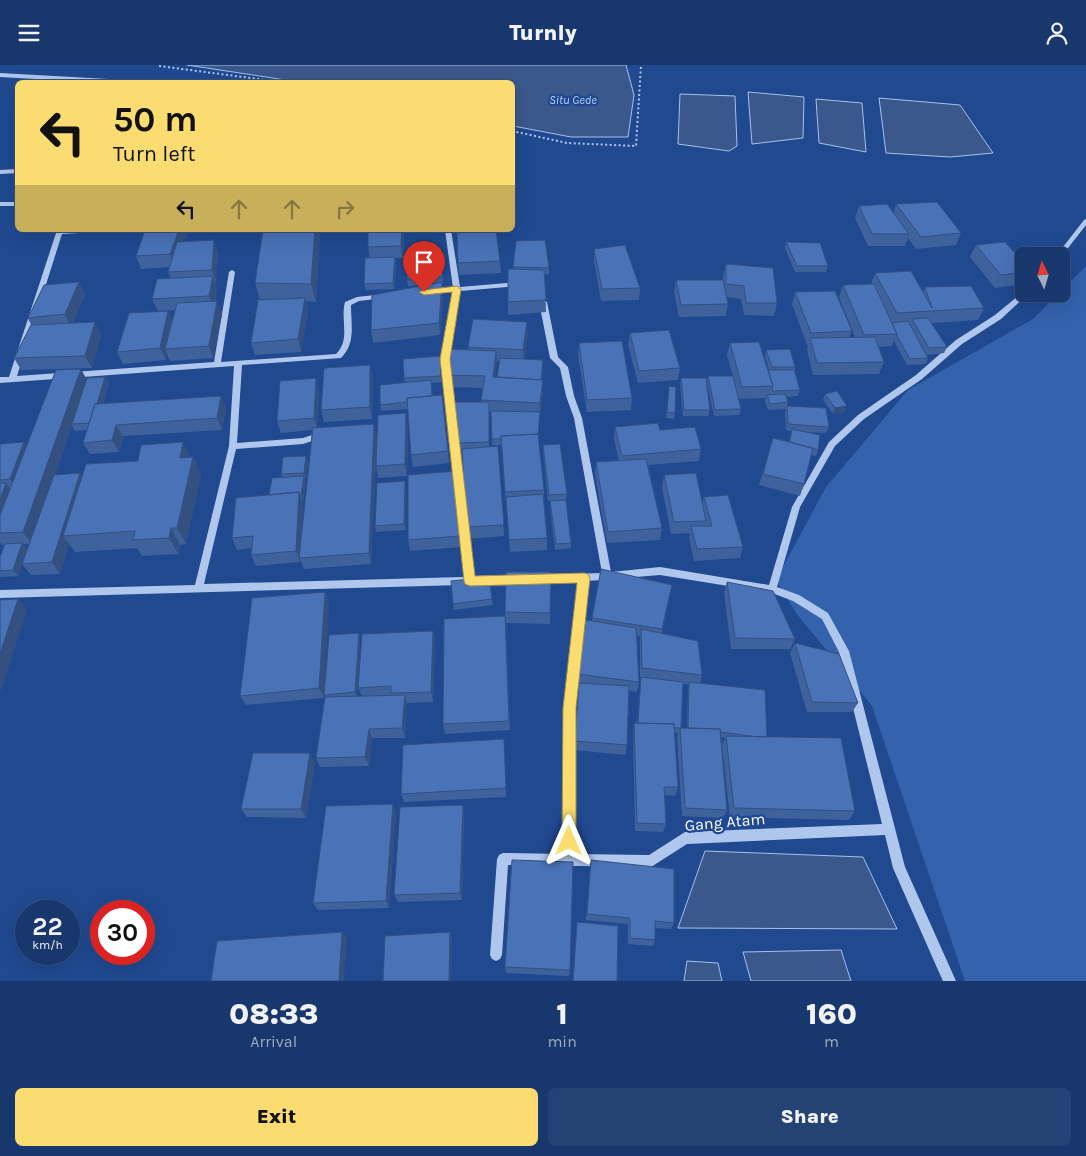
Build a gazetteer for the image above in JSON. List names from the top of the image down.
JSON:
{
  "streets": {
    "street": ["Gang Atam"]
  },
  "water": ["Situ Gede"],
  "north": "top",
  "page": {
    "header": "Turnly",
    "turn": ["50 m", "Turn left"],
    "speed": "22 km/h",
    "limit": "30",
    "eta": [
      "08:33",
      "Arrival",
      "1",
      "min",
      "160",
      "m"
    ],
    "buttons": ["Exit", "Share"]
  }
}
